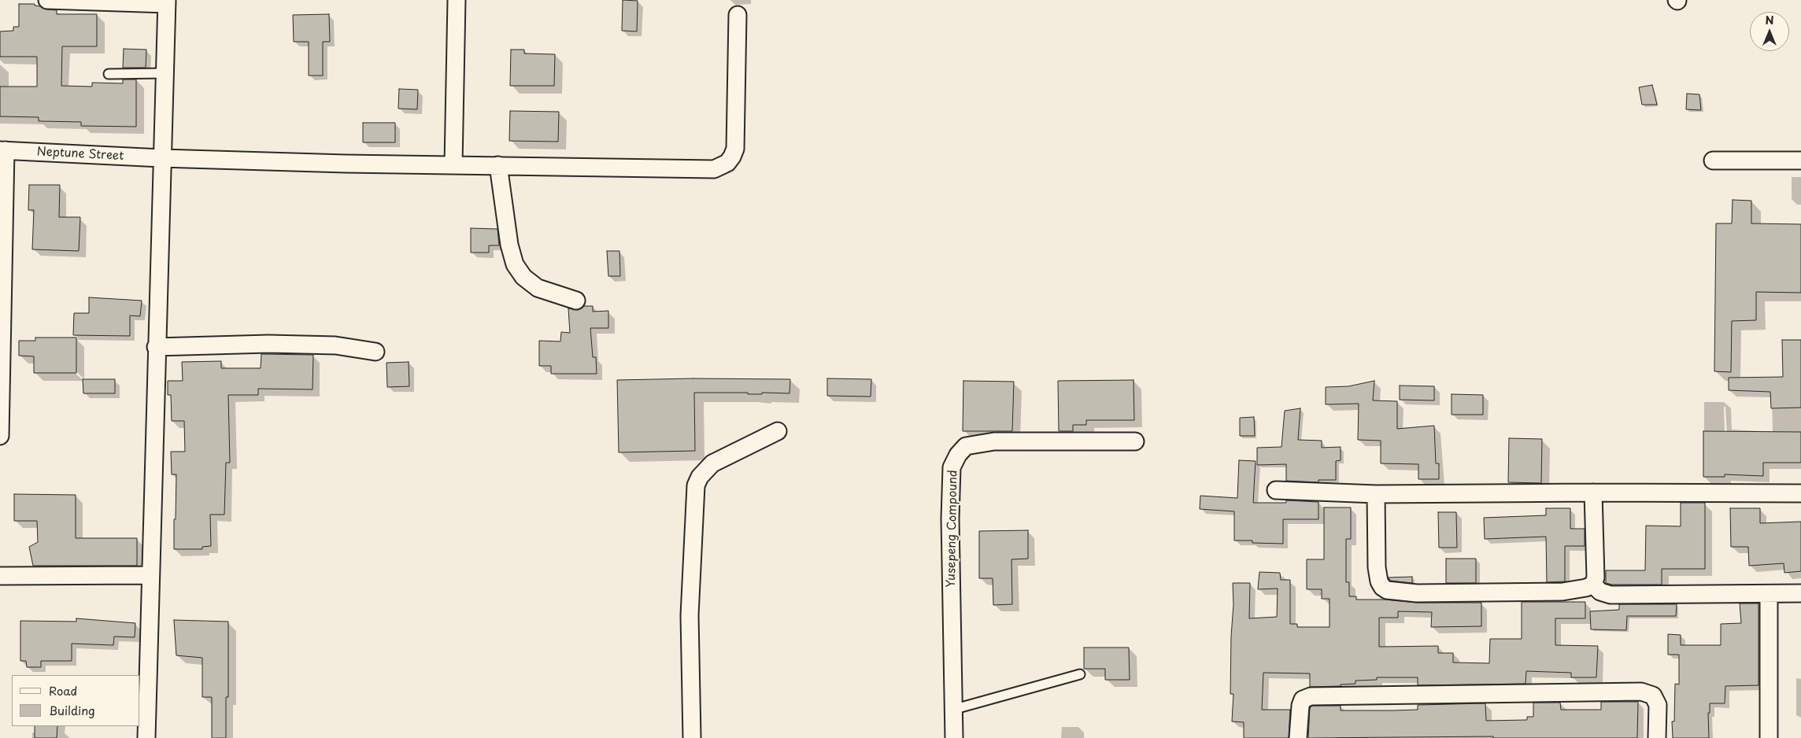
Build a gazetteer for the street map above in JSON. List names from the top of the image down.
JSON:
{
  "streets": {
    "street": ["Neptune Street", "Yusepeng Compound"]
  },
  "legend": ["Road", "Building"],
  "north": "top"
}
